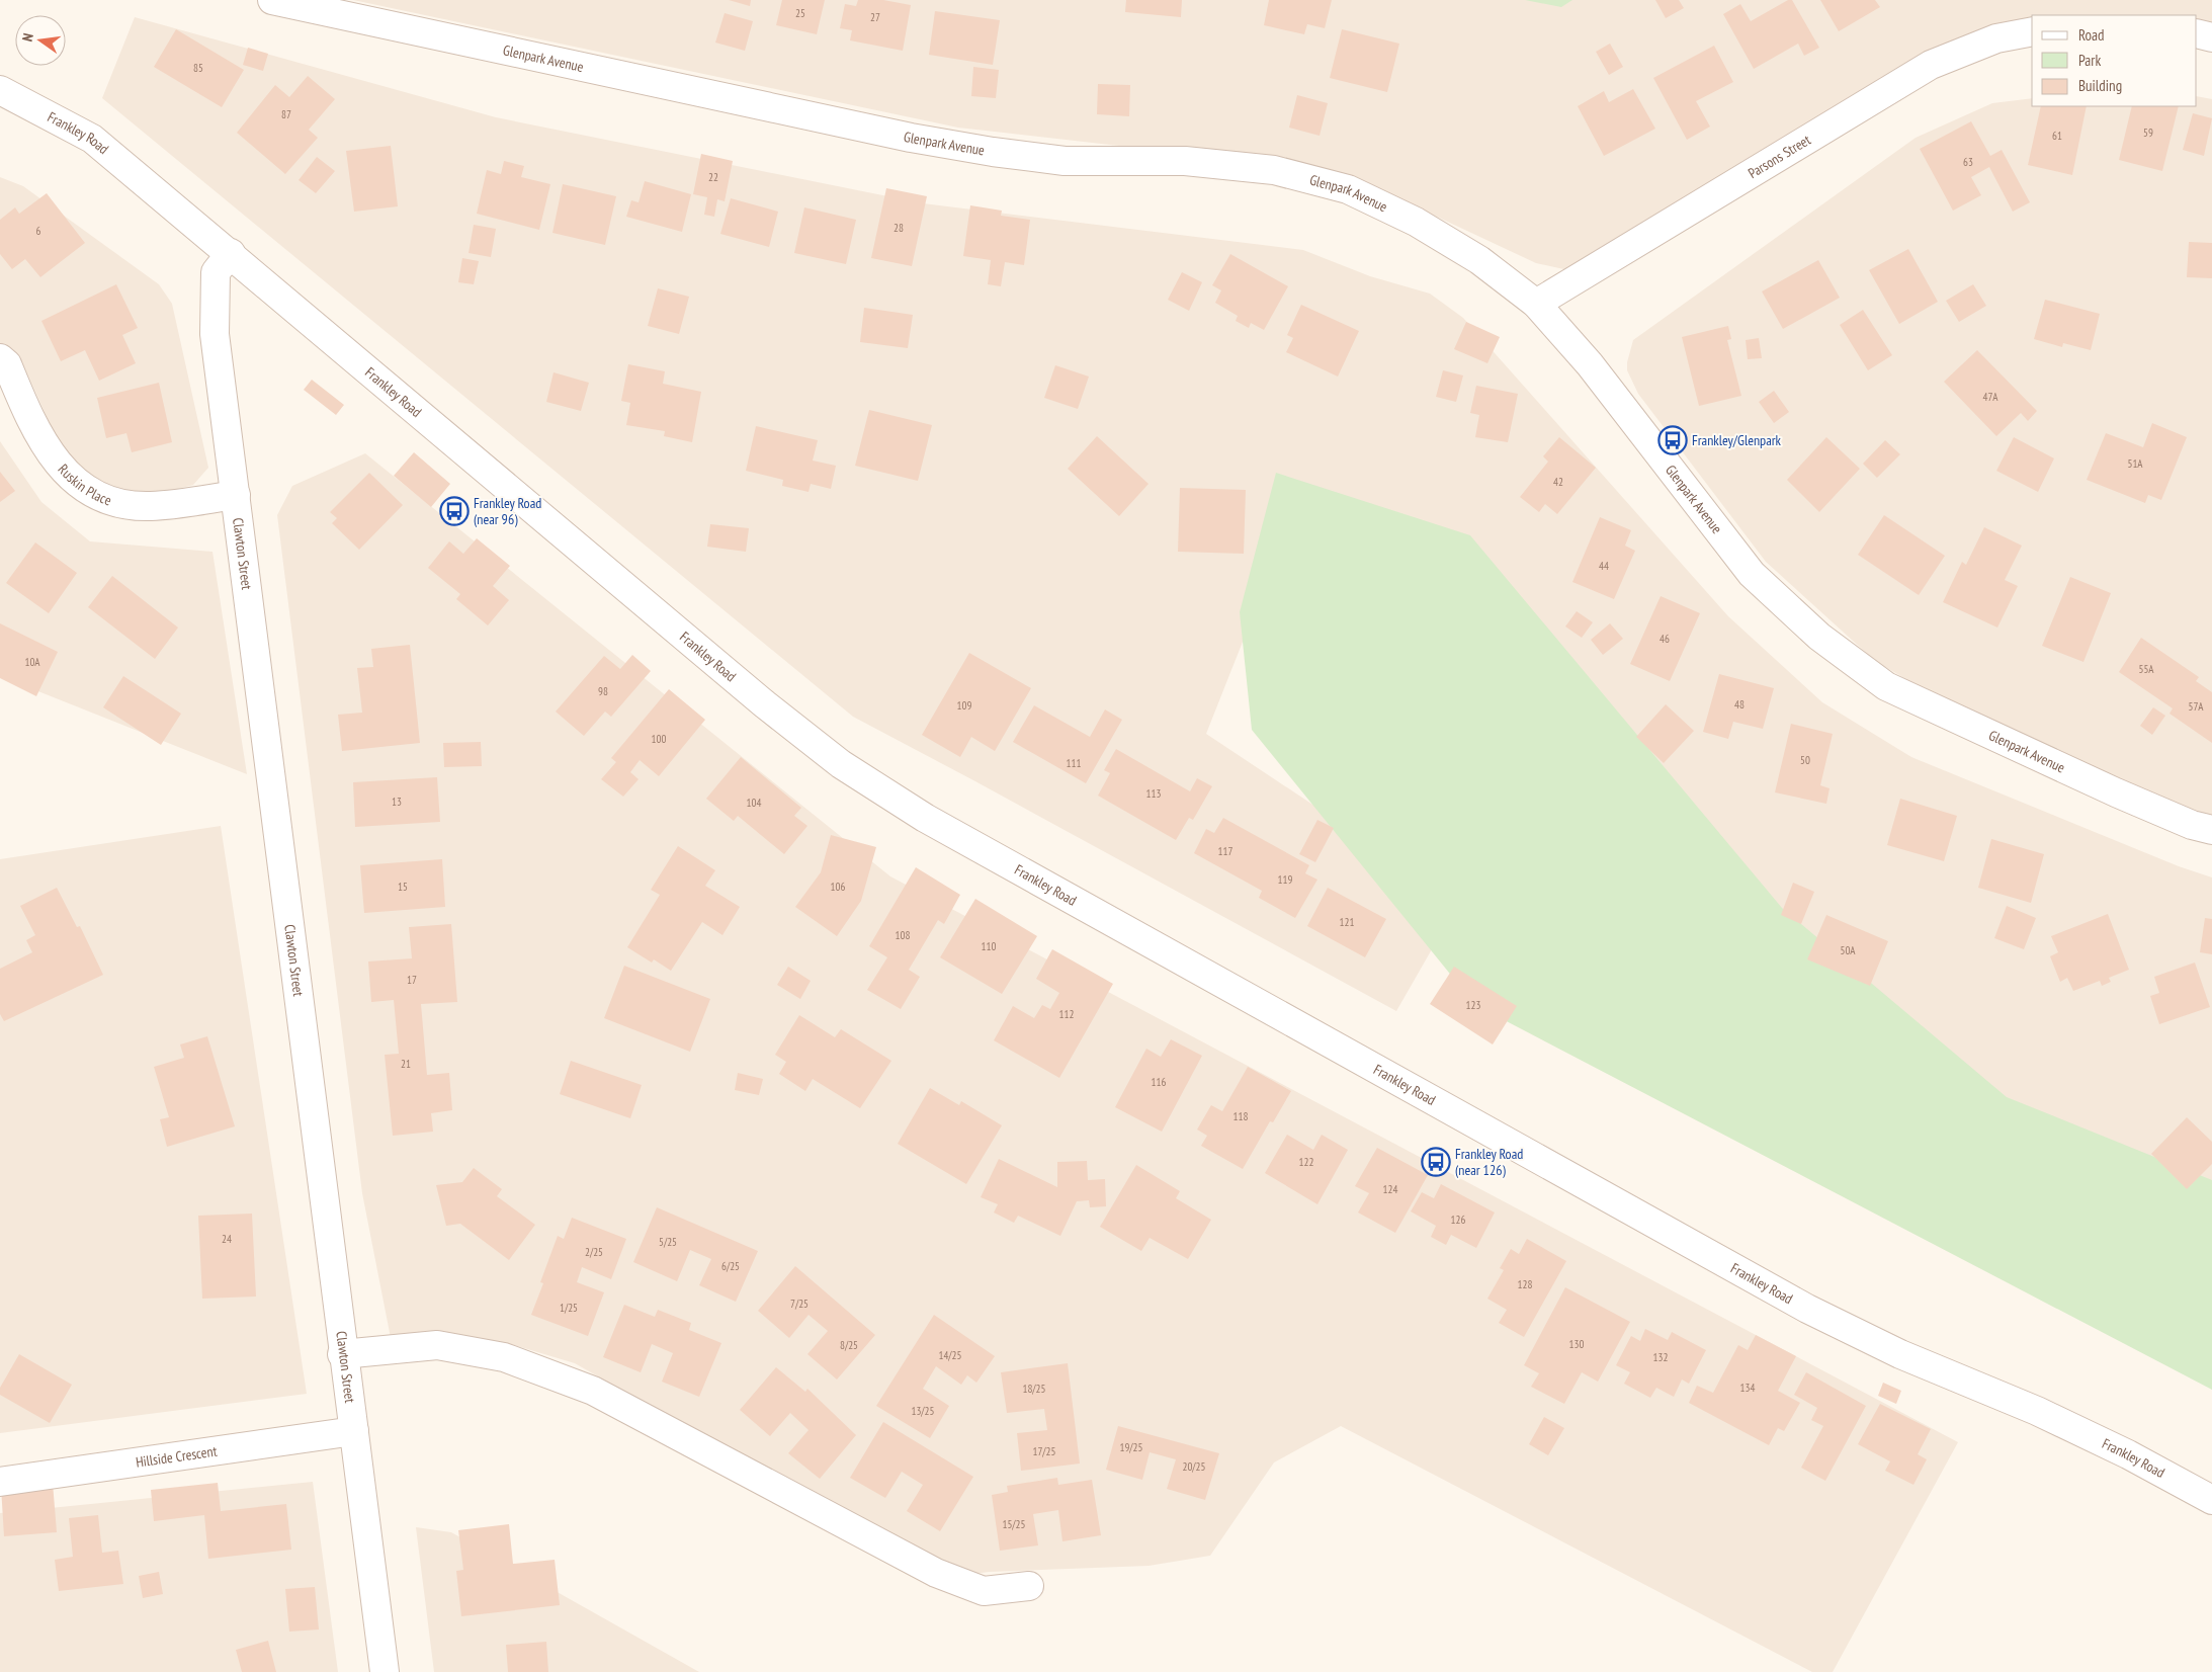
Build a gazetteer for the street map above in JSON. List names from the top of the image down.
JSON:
{
  "streets": {
    "street": [
      "Glenpark Avenue",
      "Frankley Road",
      "Parsons Street",
      "Ruskin Place",
      "Clawton Street",
      "Hillside Crescent"
    ]
  },
  "crossings": [
    ["Glenpark Avenue", "Parsons Street"],
    ["Frankley Road", "Clawton Street"],
    ["Ruskin Place", "Clawton Street"],
    ["Clawton Street", "Hillside Crescent"]
  ],
  "places": {
    "bus stop": ["Frankley/Glenpark", "Frankley Road (near 96)", "Frankley Road (near 126)"]
  },
  "house_numbers": [
    "25",
    "27",
    "85",
    "87",
    "59",
    "61",
    "63",
    "22",
    "28",
    "6",
    "47A",
    "51A",
    "42",
    "44",
    "46",
    "10A",
    "55A",
    "98",
    "48",
    "109",
    "57A",
    "100",
    "50",
    "111",
    "113",
    "13",
    "104",
    "117",
    "119",
    "15",
    "106",
    "121",
    "108",
    "110",
    "50A",
    "17",
    "123",
    "112",
    "21",
    "116",
    "118",
    "122",
    "124",
    "126",
    "24",
    "5/25",
    "2/25",
    "6/25",
    "128",
    "7/25",
    "1/25",
    "130",
    "8/25",
    "14/25",
    "132",
    "134",
    "18/25",
    "13/25",
    "19/25",
    "17/25",
    "20/25",
    "15/25"
  ],
  "legend": ["Road", "Park", "Building"],
  "north": "left"
}
